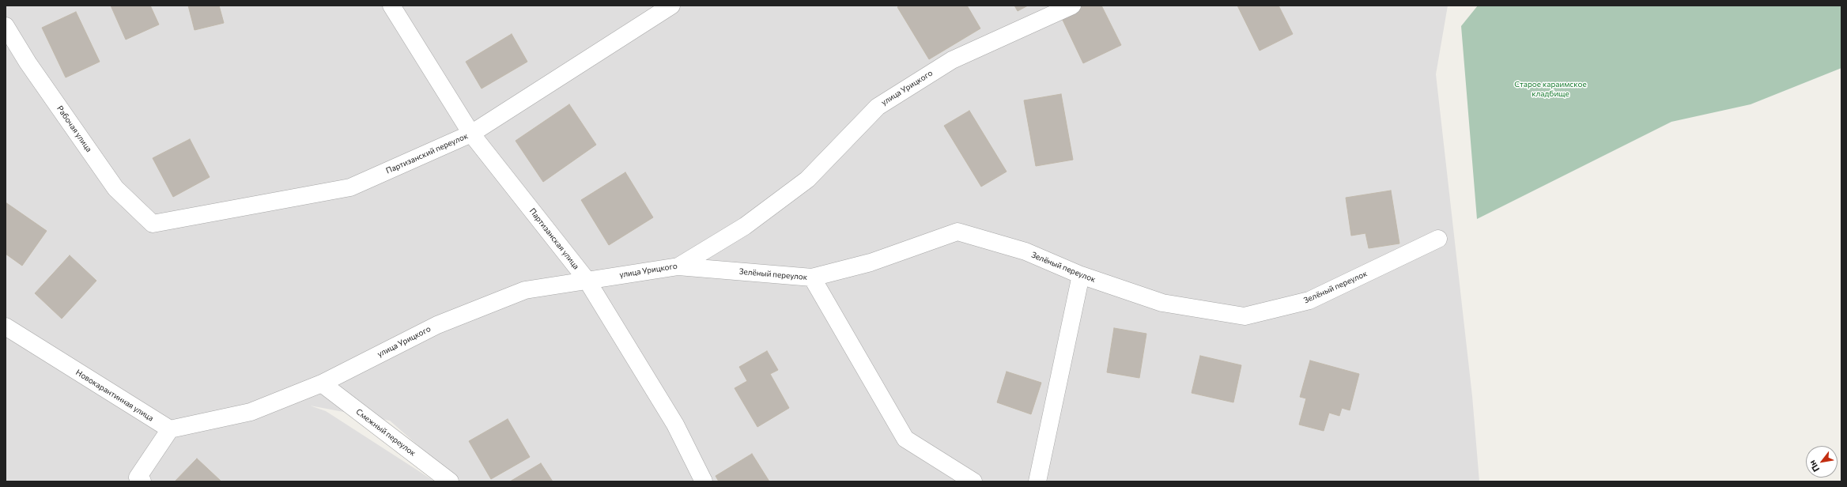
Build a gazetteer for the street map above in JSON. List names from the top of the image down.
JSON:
{
  "streets": {
    "street": [
      "улица Урицкого",
      "Рабочая улица",
      "Партизанский переулок",
      "Партизанская улица",
      "Зелёный переулок",
      "Новокарантинная улица",
      "Смежный переулок"
    ]
  },
  "crossings": [
    ["улица Урицкого", "Партизанская улица"],
    ["улица Урицкого", "Зелёный переулок"],
    ["улица Урицкого", "Новокарантинная улица"],
    ["улица Урицкого", "Смежный переулок"],
    ["Рабочая улица", "Партизанский переулок"],
    ["Партизанский переулок", "Партизанская улица"]
  ],
  "parks": ["Старое караимское кладбище"],
  "north": "bottom left"
}
